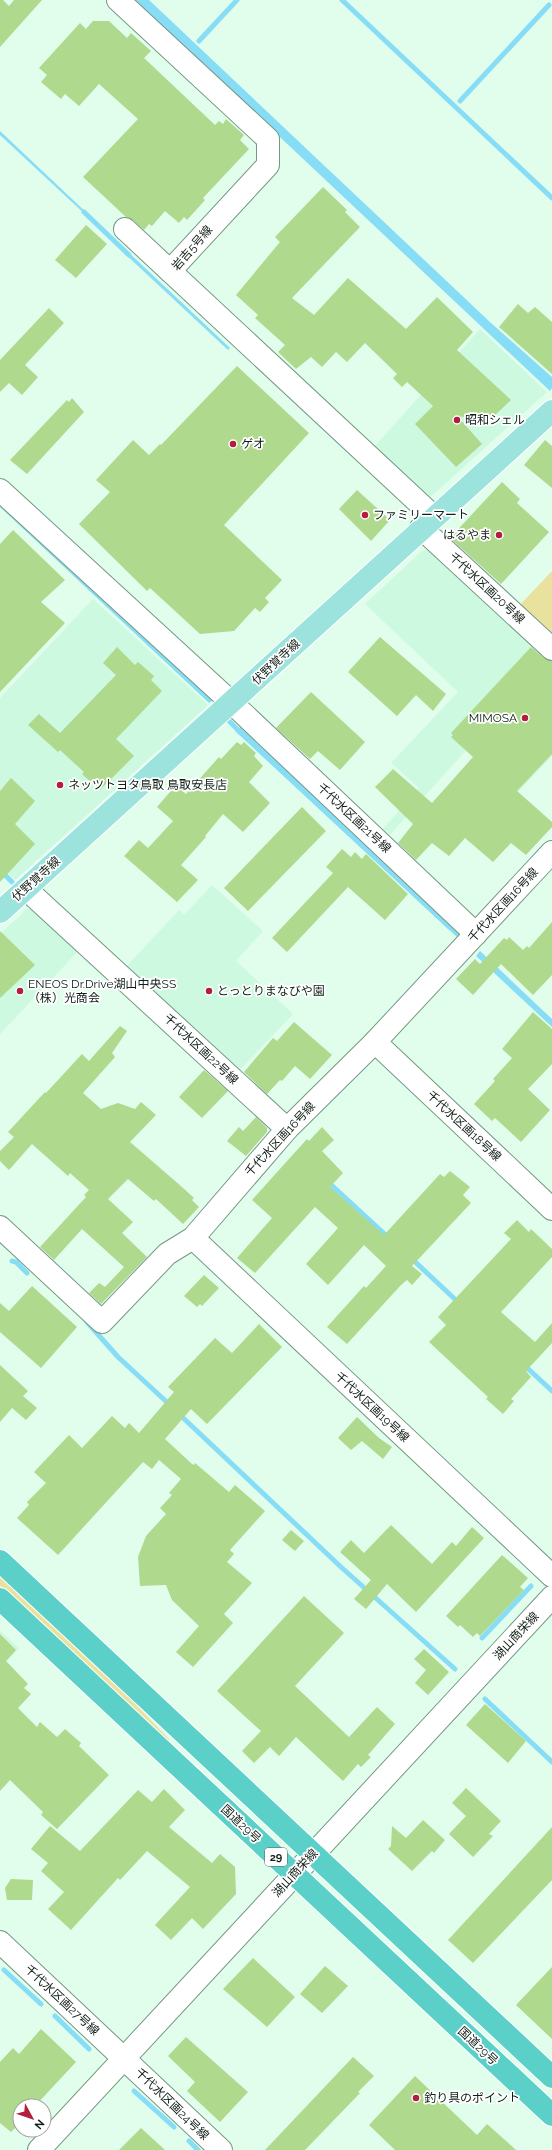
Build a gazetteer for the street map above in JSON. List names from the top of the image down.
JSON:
{
  "streets": {
    "highway": ["国道29号", "29"],
    "main road": ["伏野覚寺線"],
    "street": [
      "岩吉5号線",
      "千代水区画20号線",
      "千代水区画21号線",
      "千代水区画16号線",
      "千代水区画22号線",
      "千代水区画18号線",
      "千代水区画19号線",
      "湖山商栄線",
      "千代水区画27号線",
      "千代水区画24号線"
    ]
  },
  "crossings": [
    ["岩吉5号線", "千代水区画20号線"],
    ["岩吉5号線", "伏野覚寺線"],
    ["千代水区画20号線", "伏野覚寺線"],
    ["伏野覚寺線", "千代水区画21号線"],
    ["伏野覚寺線", "千代水区画22号線"],
    ["千代水区画21号線", "千代水区画16号線"],
    ["千代水区画16号線", "千代水区画22号線"],
    ["千代水区画16号線", "千代水区画18号線"],
    ["千代水区画16号線", "千代水区画19号線"],
    ["湖山商栄線", "国道29号"],
    ["湖山商栄線", "29"],
    ["湖山商栄線", "千代水区画27号線"],
    ["湖山商栄線", "千代水区画24号線"],
    ["千代水区画27号線", "千代水区画24号線"]
  ],
  "places": [
    "昭和シェル",
    "ゲオ",
    "ファミリーマート",
    "はるやま",
    "MIMOSA",
    "ネッツトヨタ鳥取 鳥取安長店",
    "ENEOS Dr.Drive湖山中央SS （株）光商会",
    "とっとりまなびや園",
    "釣り具のポイント"
  ],
  "north": "bottom right"
}
